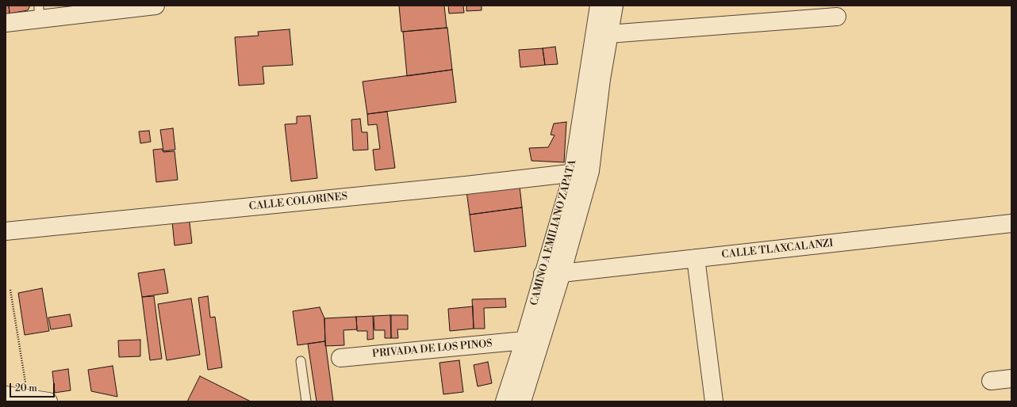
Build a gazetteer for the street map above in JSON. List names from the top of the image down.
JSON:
{
  "streets": {
    "street": [
      "CALLE COLORINES",
      "CAMINO A EMILIANO ZAPATA",
      "CALLE TLAXCALANZI",
      "PRIVADA DE LOS PINOS"
    ]
  },
  "crossings": [
    ["CALLE COLORINES", "CAMINO A EMILIANO ZAPATA"],
    ["CAMINO A EMILIANO ZAPATA", "CALLE TLAXCALANZI"],
    ["CAMINO A EMILIANO ZAPATA", "PRIVADA DE LOS PINOS"]
  ],
  "scale_bar": "20 m"
}
